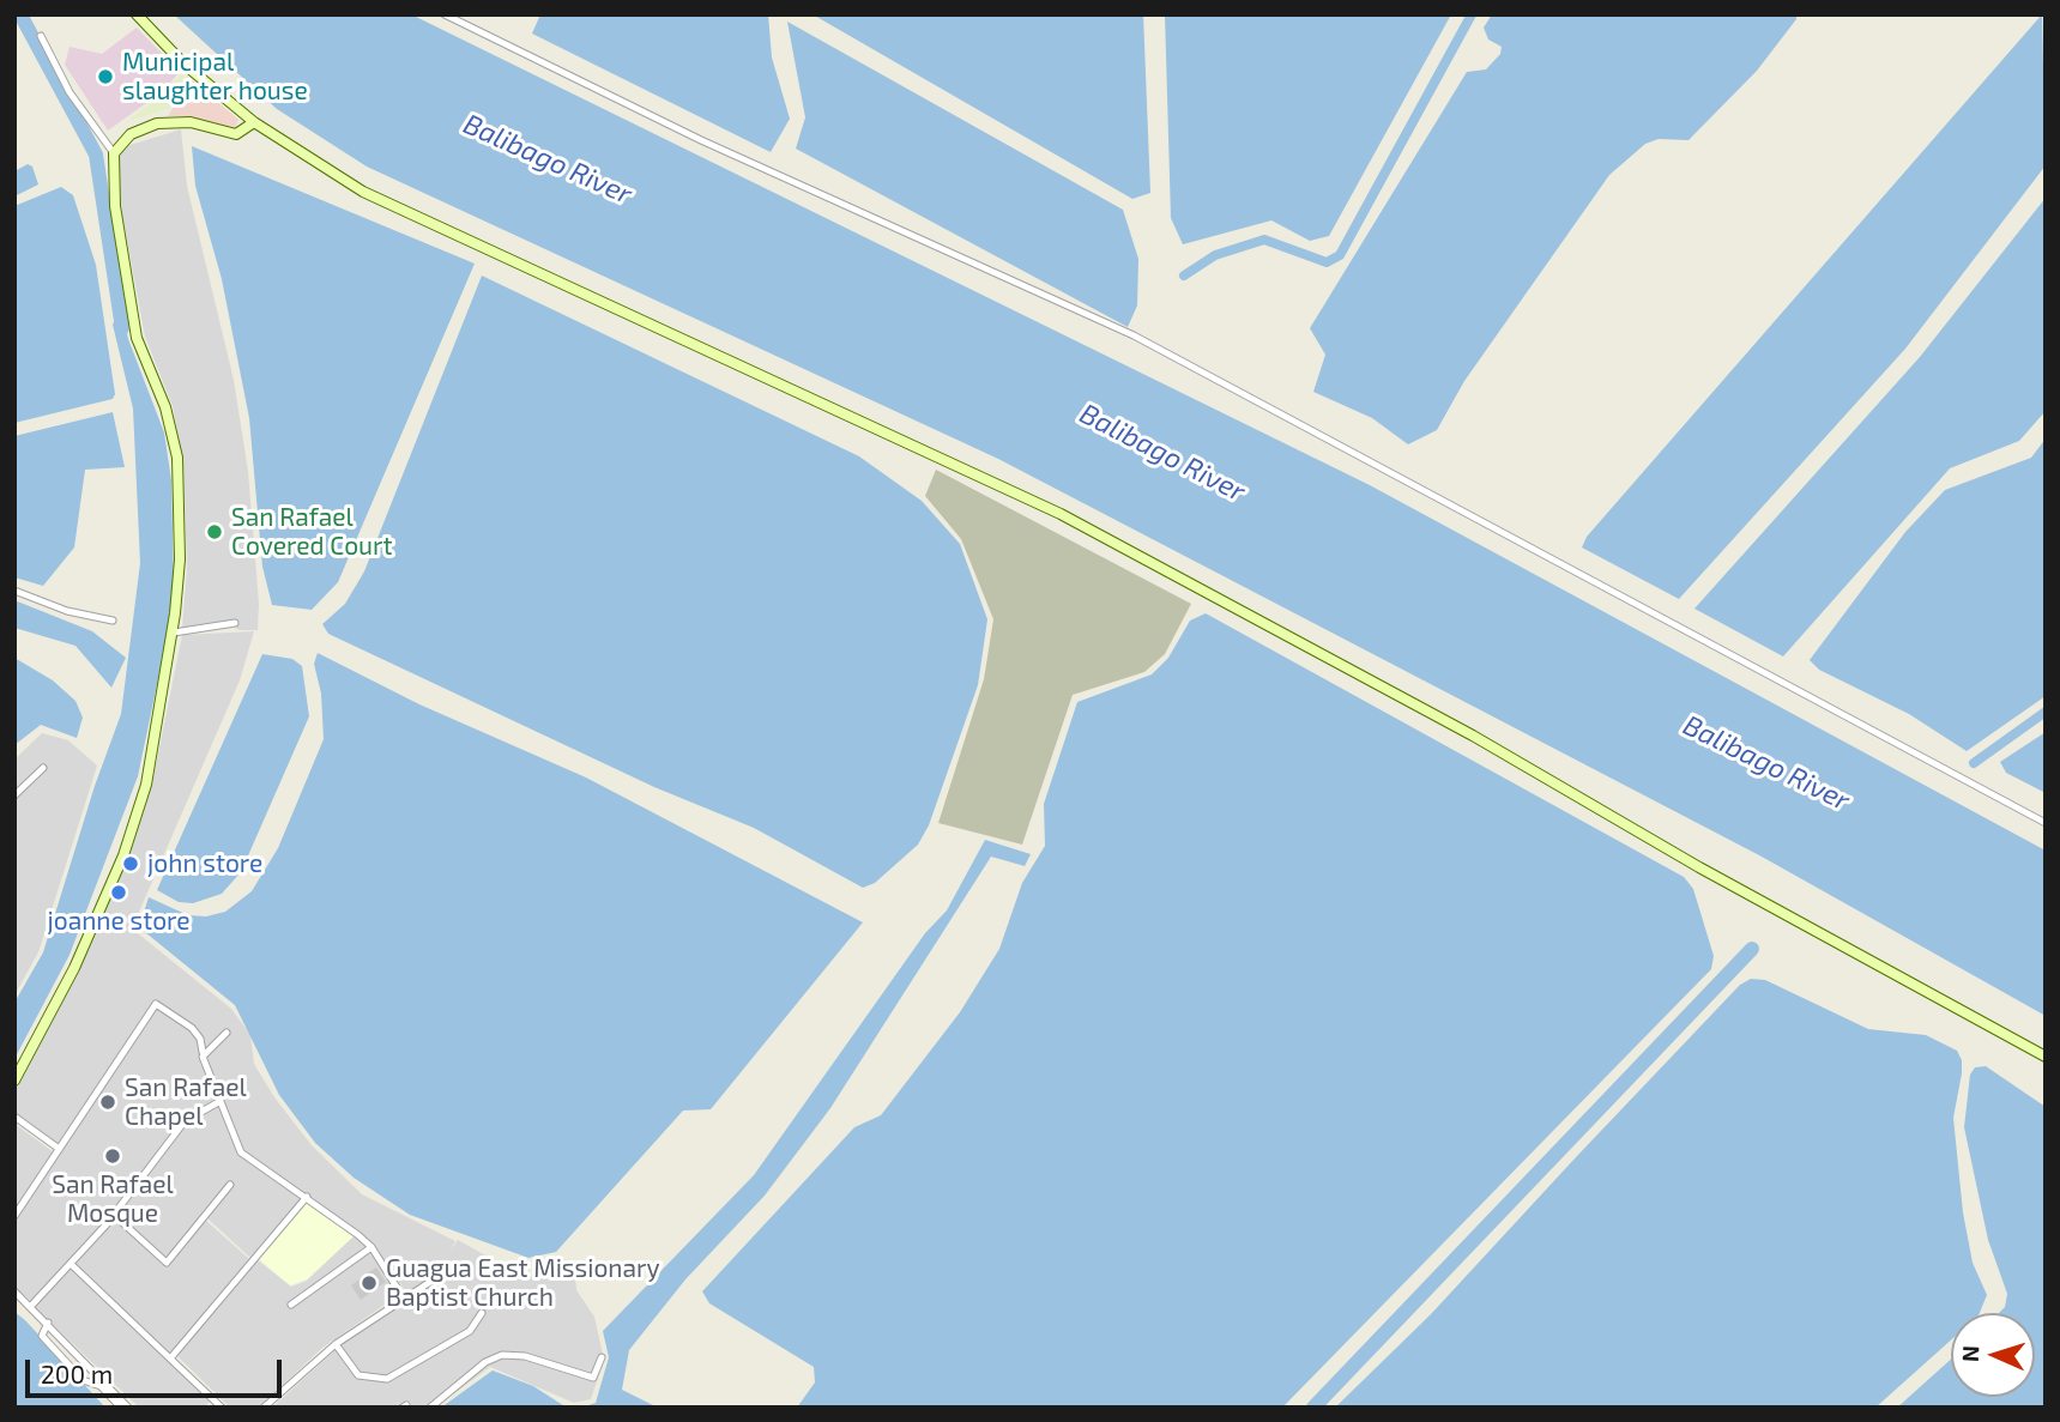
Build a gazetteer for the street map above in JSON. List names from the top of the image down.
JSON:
{
  "water": ["Balibago River"],
  "places": [
    "Municipal slaughter house",
    "San Rafael Covered Court",
    "john store",
    "joanne store",
    "San Rafael Chapel",
    "San Rafael Mosque",
    "Guagua East Missionary Baptist Church"
  ],
  "scale_bar": "200 m",
  "north": "left"
}
